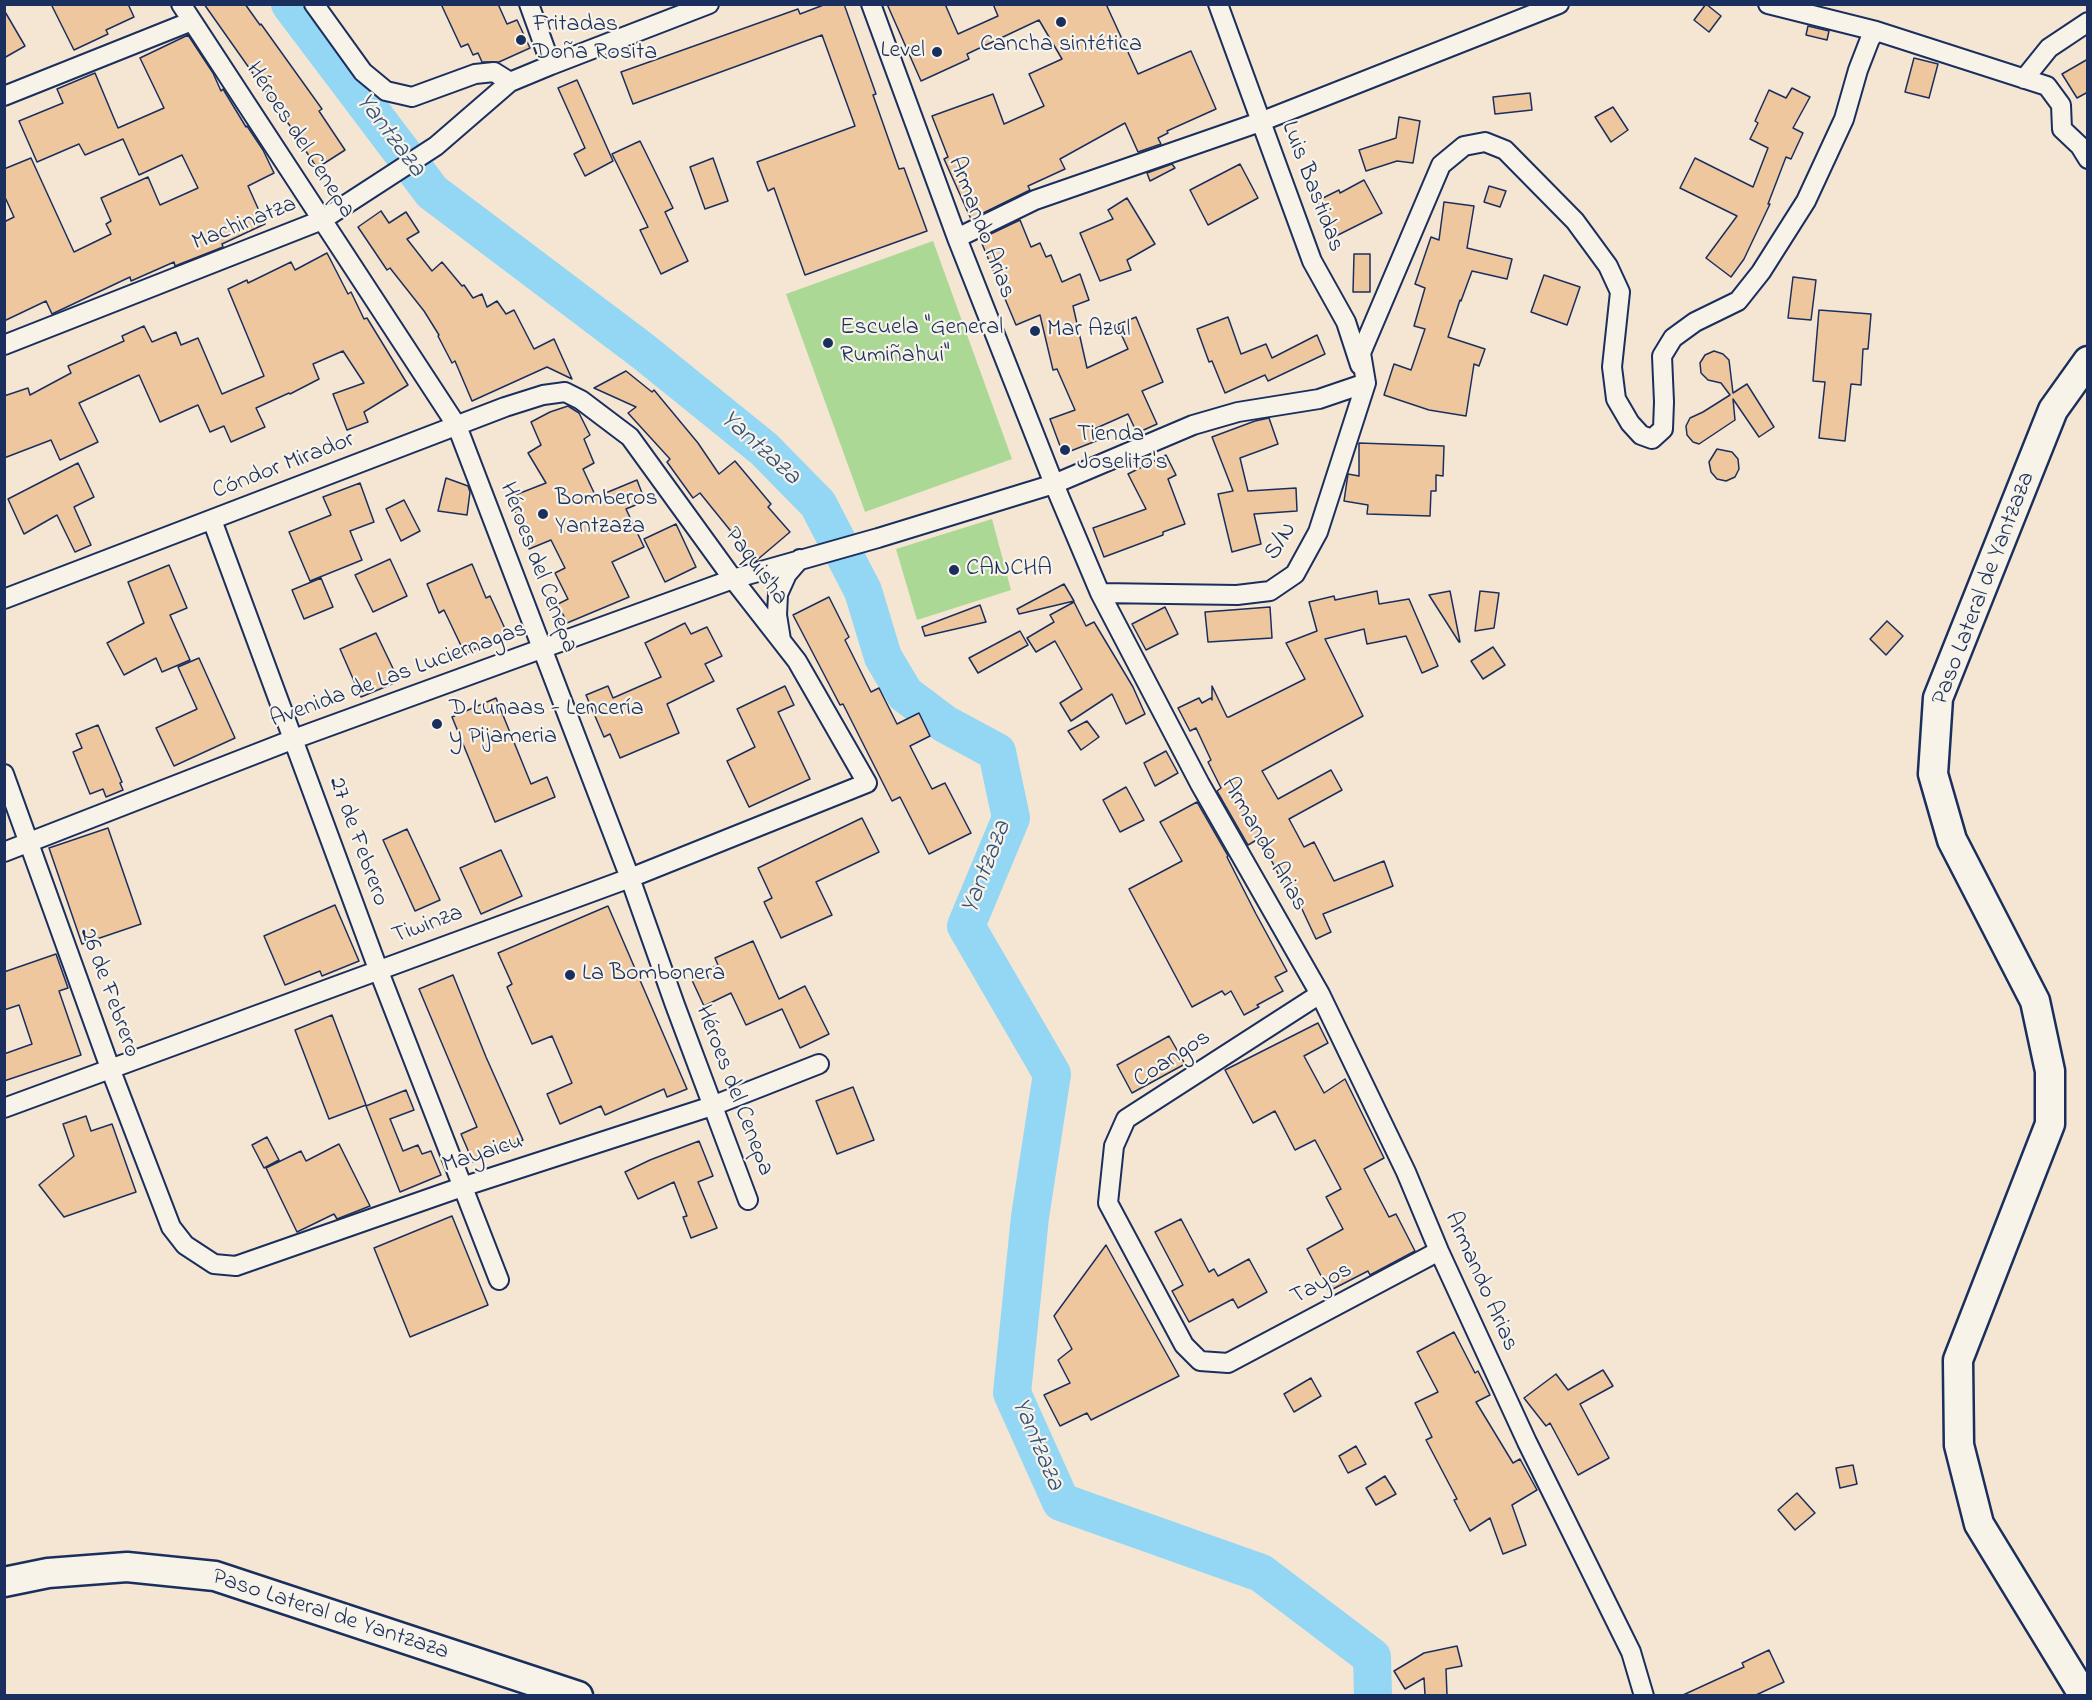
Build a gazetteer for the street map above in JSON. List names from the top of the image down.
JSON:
{
  "streets": {
    "highway": ["Paso Lateral de Yantzaza"],
    "street": [
      "Héroes del Cenepa",
      "Luis Bastidas",
      "Machinatza",
      "Armando Arias",
      "Cóndor Mirador",
      "S/N",
      "Paquisha",
      "Avenida de Las Luciernagas",
      "27 de Febrero",
      "Tiwinza",
      "26 de Febrero",
      "Coangos",
      "Mayaicu",
      "Tayos"
    ]
  },
  "crossings": [
    ["Héroes del Cenepa", "Machinatza"],
    ["Héroes del Cenepa", "Cóndor Mirador"],
    ["Héroes del Cenepa", "Avenida de Las Luciernagas"],
    ["Héroes del Cenepa", "Tiwinza"],
    ["Héroes del Cenepa", "Mayaicu"],
    ["Luis Bastidas", "S/N"],
    ["Armando Arias", "S/N"],
    ["Armando Arias", "Avenida de Las Luciernagas"],
    ["Armando Arias", "Coangos"],
    ["Armando Arias", "Tayos"],
    ["Cóndor Mirador", "Paquisha"],
    ["Cóndor Mirador", "27 de Febrero"],
    ["Paquisha", "Avenida de Las Luciernagas"],
    ["Paquisha", "Tiwinza"],
    ["Avenida de Las Luciernagas", "27 de Febrero"],
    ["Avenida de Las Luciernagas", "26 de Febrero"],
    ["27 de Febrero", "Tiwinza"],
    ["27 de Febrero", "Mayaicu"],
    ["Tiwinza", "26 de Febrero"],
    ["26 de Febrero", "Mayaicu"],
    ["Coangos", "Tayos"]
  ],
  "water": ["Yantzaza"],
  "places": [
    "Cancha sintética",
    "Fritadas Doña Rosita",
    "Level",
    "Mar Azul",
    "Escuela \"General Rumiñahui\"",
    "Tienda Joselito's",
    "Bomberos Yantzaza",
    "CANCHA",
    "D Lunaas - Lencería y Pijameria",
    "La Bombonera"
  ]
}
